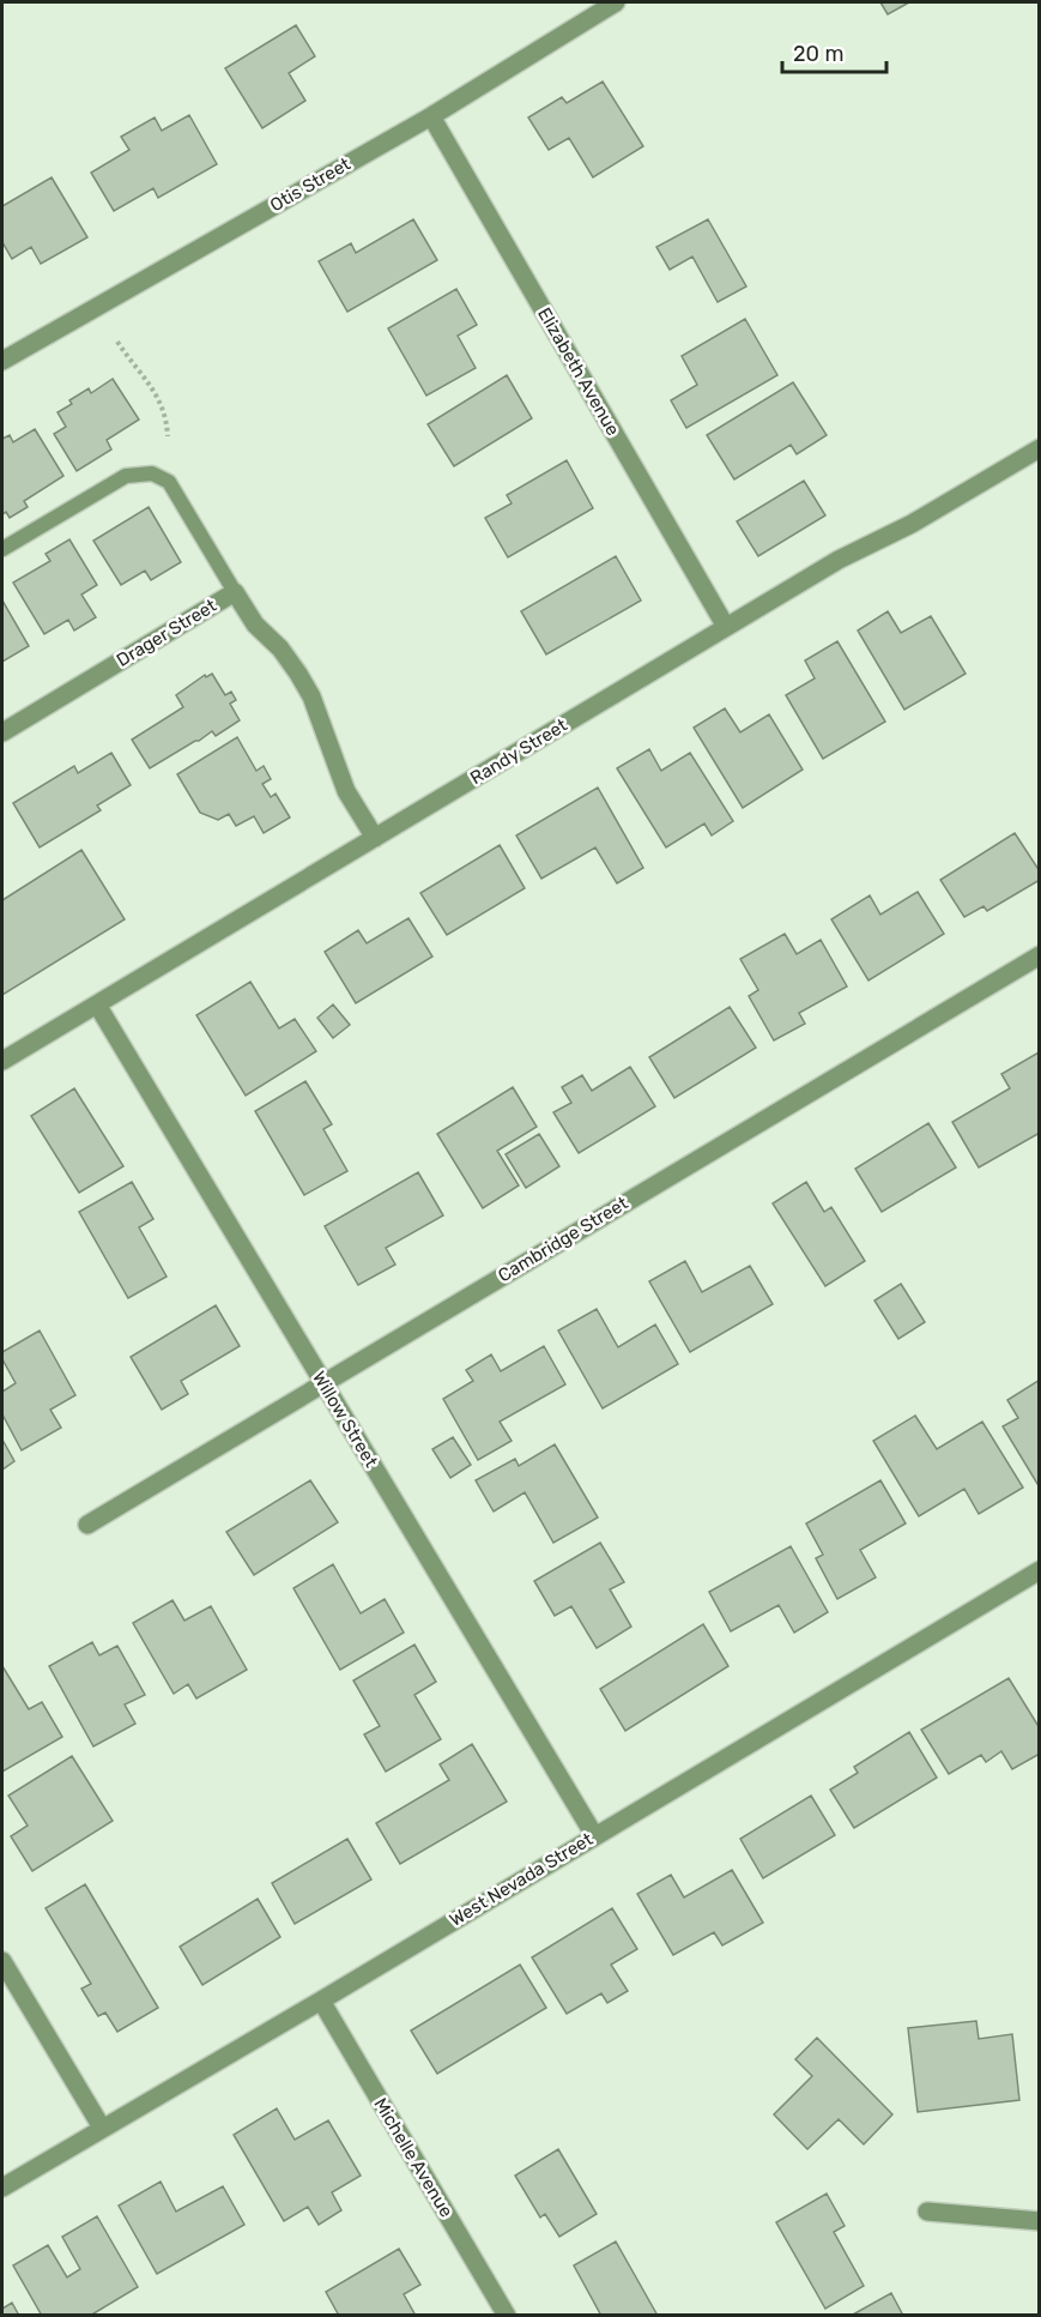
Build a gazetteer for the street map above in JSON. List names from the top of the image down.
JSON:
{
  "streets": {
    "street": [
      "Otis Street",
      "Elizabeth Avenue",
      "Drager Street",
      "Randy Street",
      "Cambridge Street",
      "Willow Street",
      "West Nevada Street",
      "Michelle Avenue"
    ]
  },
  "crossings": [
    ["Otis Street", "Elizabeth Avenue"],
    ["Elizabeth Avenue", "Randy Street"],
    ["Drager Street", "Randy Street"],
    ["Randy Street", "Willow Street"],
    ["Cambridge Street", "Willow Street"],
    ["Willow Street", "West Nevada Street"],
    ["West Nevada Street", "Michelle Avenue"]
  ],
  "scale_bar": "20 m"
}
